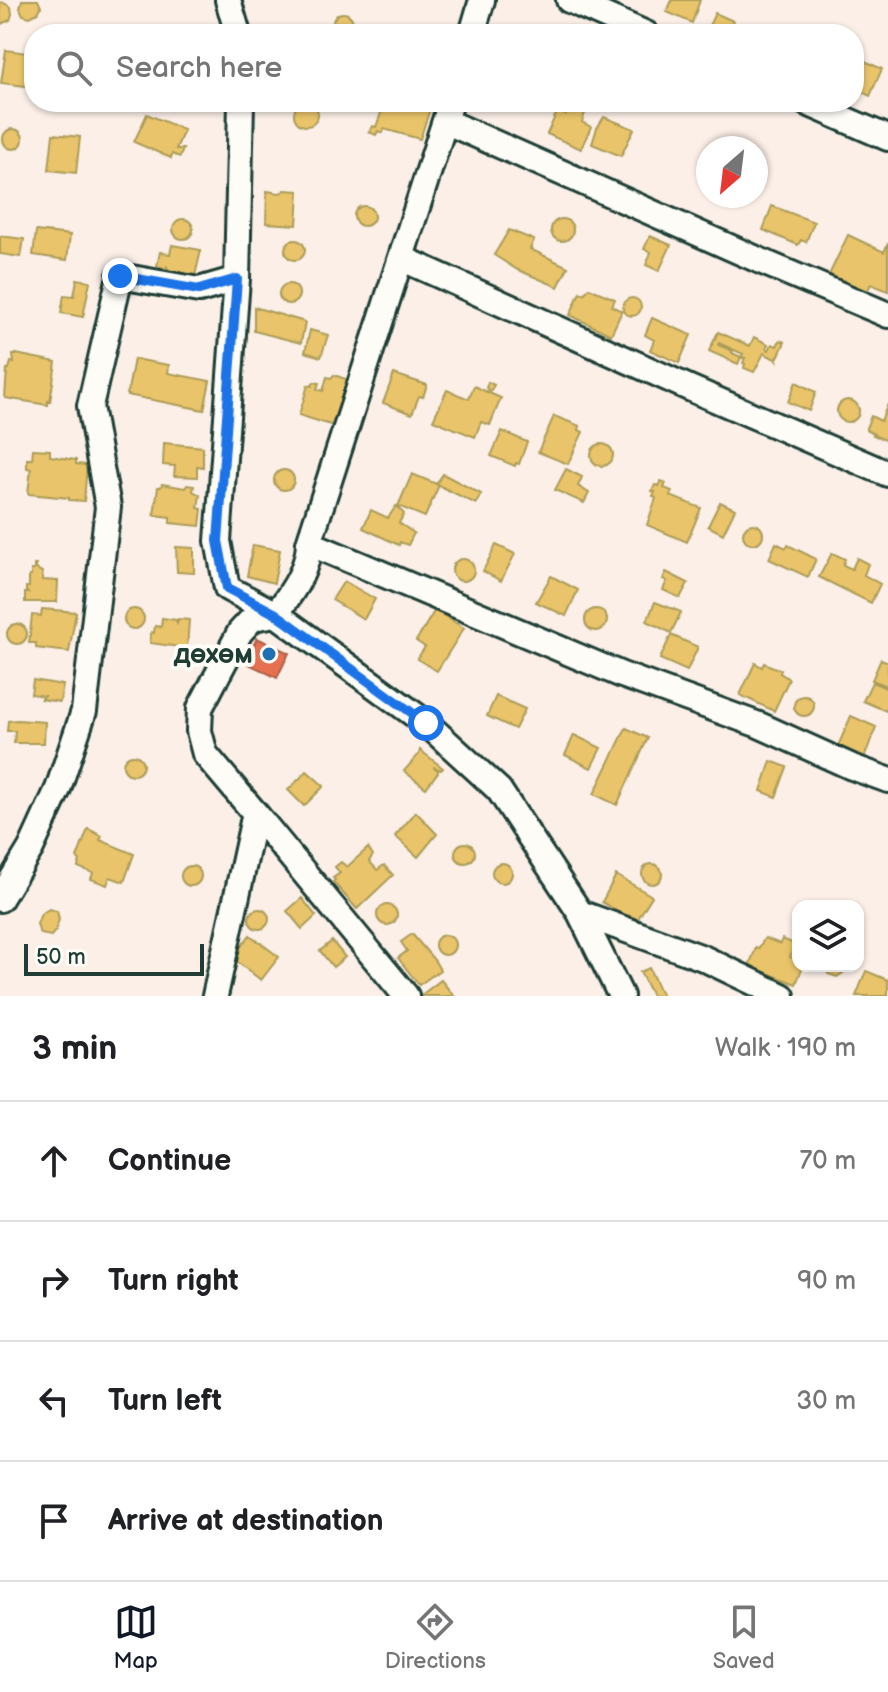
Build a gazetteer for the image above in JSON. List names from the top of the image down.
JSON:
{
  "places": ["дөхөм"],
  "scale_bar": "50 m",
  "north": "bottom left",
  "page": {
    "search": "Search here",
    "scale": "50 m",
    "heading": ["3 min", "Walk · 190 m"],
    "list": [
      ["Continue", "70 m"],
      ["Turn right", "90 m"],
      ["Turn left", "30 m"],
      "Arrive at destination"
    ],
    "nav": ["Map", "Directions", "Saved"]
  }
}
